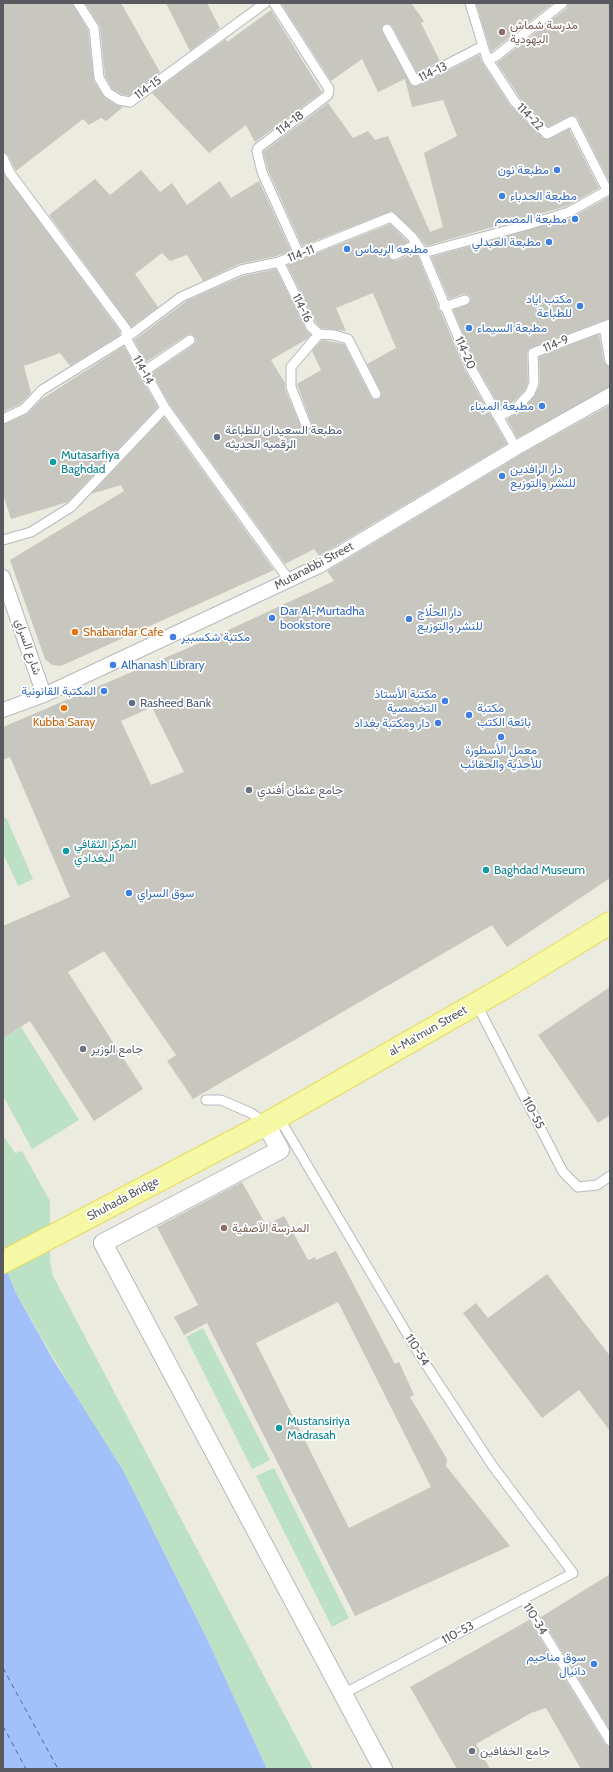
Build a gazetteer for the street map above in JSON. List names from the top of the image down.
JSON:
{
  "streets": {
    "main road": ["al-Ma'mun Street", "Shuhada Bridge"],
    "street": ["Mutanabbi Street", "شارع السراي"],
    "lane": [
      "114-13",
      "114-15",
      "114-22",
      "114-18",
      "114-11",
      "114-16",
      "114-9",
      "114-20",
      "114-14",
      "110-55",
      "110-54",
      "110-34",
      "110-53"
    ]
  },
  "crossings": [
    ["114-13", "114-22"],
    ["114-18", "114-11"],
    ["114-11", "114-16"],
    ["114-11", "114-20"],
    ["114-11", "114-14"],
    ["114-9", "114-20"],
    ["114-20", "Mutanabbi Street"],
    ["114-14", "Mutanabbi Street"],
    ["Mutanabbi Street", "شارع السراي"],
    ["al-Ma'mun Street", "110-55"],
    ["al-Ma'mun Street", "Shuhada Bridge"],
    ["al-Ma'mun Street", "110-54"],
    ["110-54", "110-53"],
    ["110-34", "110-53"]
  ],
  "places": [
    "مدرسة شماش اليهودية",
    "مطبعة نون",
    "مطبعة الحدباء",
    "مطبعة المصمم",
    "مطبعة العبدلي",
    "مطبعه الريماس",
    "مكتب اياد للطباعة",
    "مطبعة السيماء",
    "مطبعة الميناء",
    "مطبعة السعيدان للطباعة الرقميه الحديثه",
    "Mutasarfiya Baghdad",
    "دار الرافدين للنشر والتوزيع",
    "Dar Al-Murtadha bookstore",
    "دار الحلّاج للنشر والتوزيع",
    "Shabandar Cafe",
    "مكتبة شكسبير",
    "Alhanash Library",
    "المكتبة القانونية",
    "مكتبة الأستاذ التخصصية",
    "Rasheed Bank",
    "Kubba Saray",
    "مكتبة بائعة الكتب",
    "دار ومكتبة بغداد",
    "معمل الأسطورة للأحذية والحقائب",
    "جامع عثمان أفندي",
    "المركز الثقافي البغدادي",
    "Baghdad Museum",
    "سوق السراي",
    "جامع الوزير",
    "المدرسة الآصفية",
    "Mustansiriya Madrasah",
    "سوق مناحيم دانيال",
    "جامع الخفافين"
  ]
}
